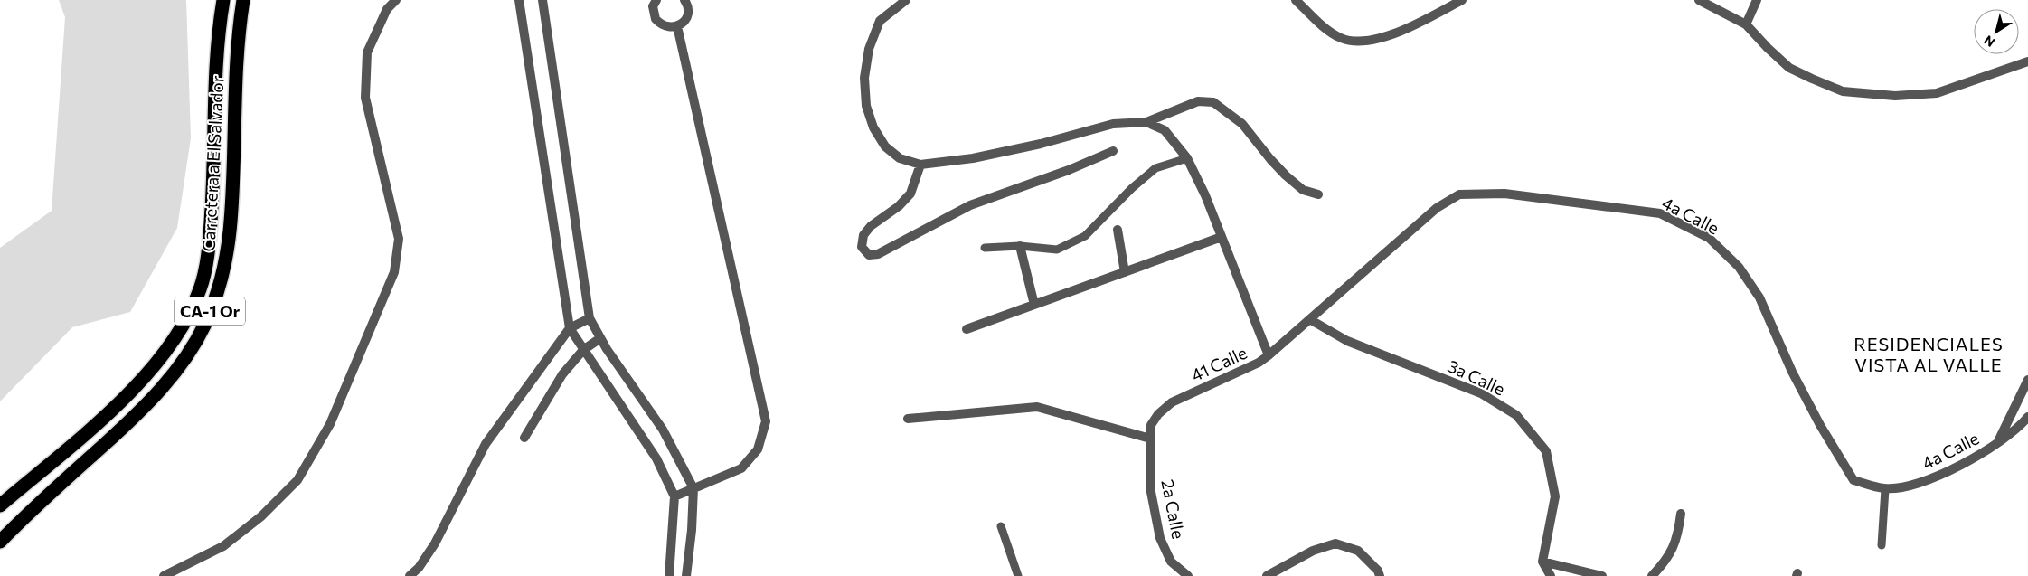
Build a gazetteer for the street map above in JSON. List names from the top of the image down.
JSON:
{
  "streets": {
    "highway": ["Carretera a El Salvador", "CA-1 Or"],
    "street": [
      "4a Calle",
      "41 Calle",
      "3a Calle",
      "2a Calle"
    ]
  },
  "crossings": [
    ["4a Calle", "41 Calle"],
    ["4a Calle", "3a Calle"],
    ["41 Calle", "3a Calle"],
    ["41 Calle", "2a Calle"]
  ],
  "districts": ["RESIDENCIALES VISTA AL VALLE"],
  "north": "bottom left"
}
